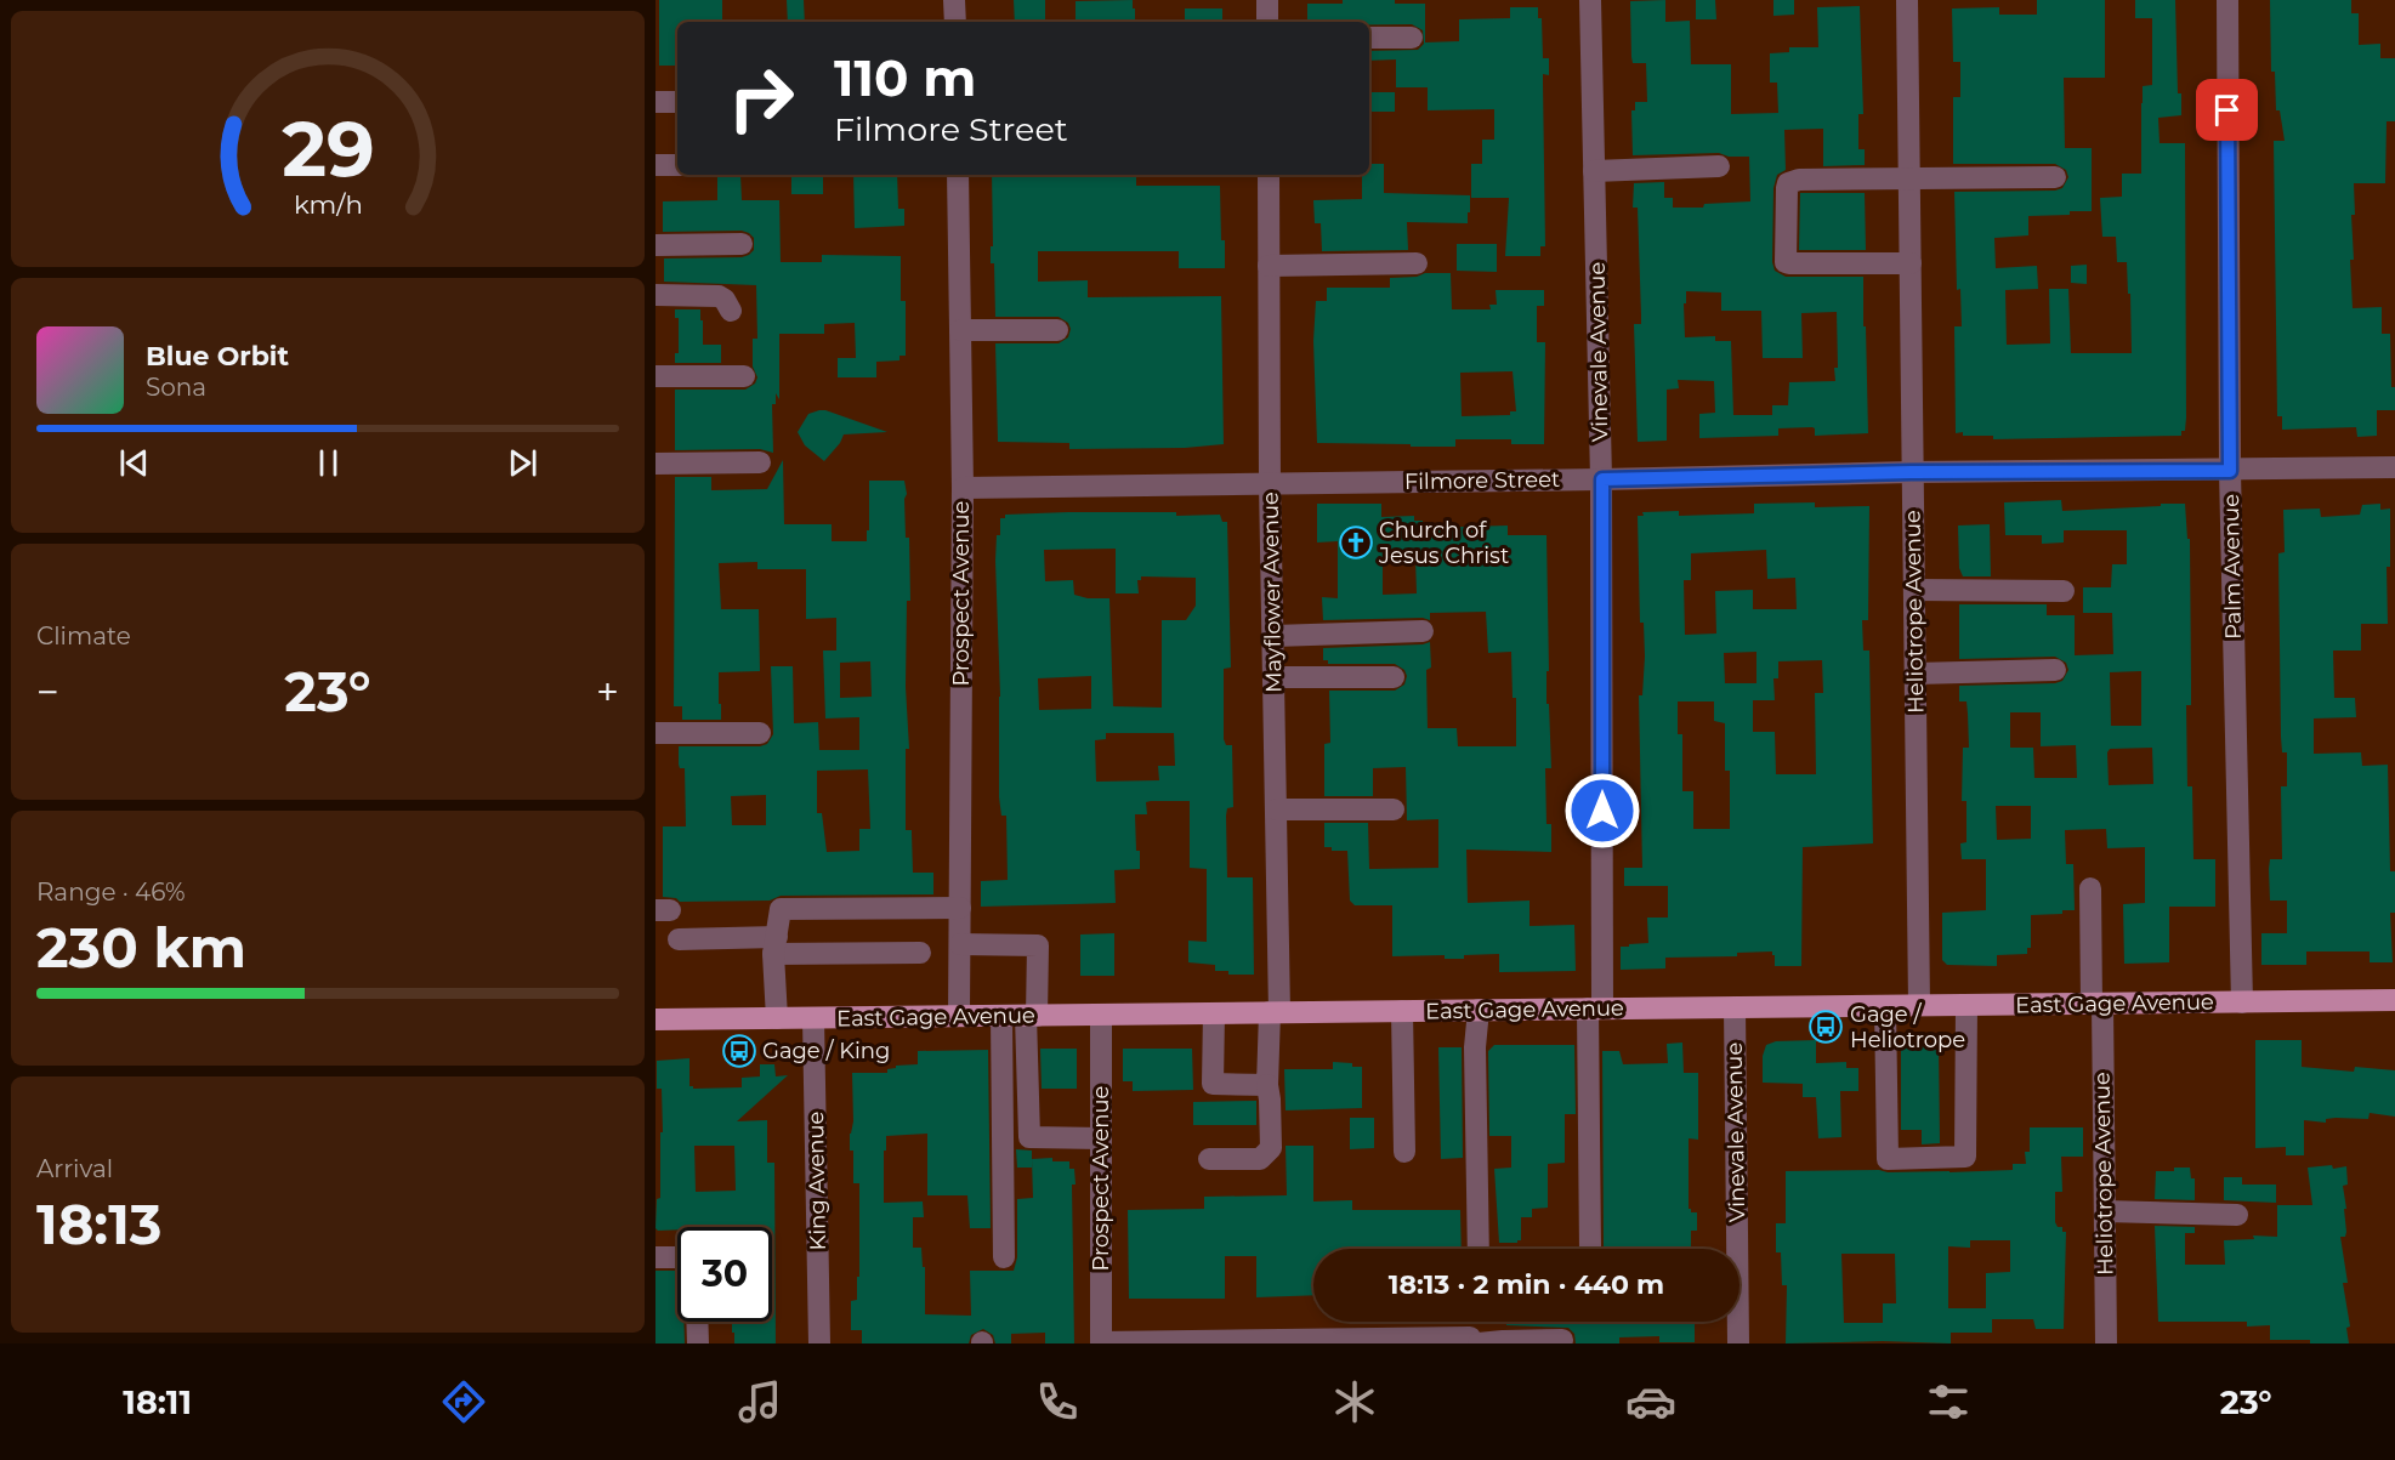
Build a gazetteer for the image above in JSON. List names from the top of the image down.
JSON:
{
  "streets": {
    "main road": ["East Gage Avenue"],
    "street": [
      "Vinevale Avenue",
      "Filmore Street",
      "Palm Avenue",
      "Mayflower Avenue",
      "Prospect Avenue",
      "Heliotrope Avenue",
      "King Avenue"
    ]
  },
  "crossings": [
    ["Vinevale Avenue", "Filmore Street"],
    ["Vinevale Avenue", "East Gage Avenue"],
    ["Filmore Street", "Palm Avenue"],
    ["Filmore Street", "Mayflower Avenue"],
    ["Filmore Street", "Prospect Avenue"],
    ["Filmore Street", "Heliotrope Avenue"],
    ["Palm Avenue", "East Gage Avenue"],
    ["Mayflower Avenue", "East Gage Avenue"],
    ["Prospect Avenue", "East Gage Avenue"],
    ["Heliotrope Avenue", "East Gage Avenue"],
    ["East Gage Avenue", "King Avenue"]
  ],
  "places": {
    "church": ["Church of Jesus Christ"],
    "bus stop": ["Gage / Heliotrope", "Gage / King"]
  },
  "page": {
    "turn": ["110 m", "Filmore Street"],
    "song": ["Blue Orbit", "Sona"],
    "tile": [
      "Climate",
      ["Range · 46%", "230 km"],
      ["Arrival", "18:13"]
    ],
    "heat": ["−", "23°", "+"],
    "limit": "30",
    "trip": "18:13 · 2 min · 440 m",
    "tabs": ["18:11", "23°"],
    "gauge": ["29", "km/h"]
  }
}
